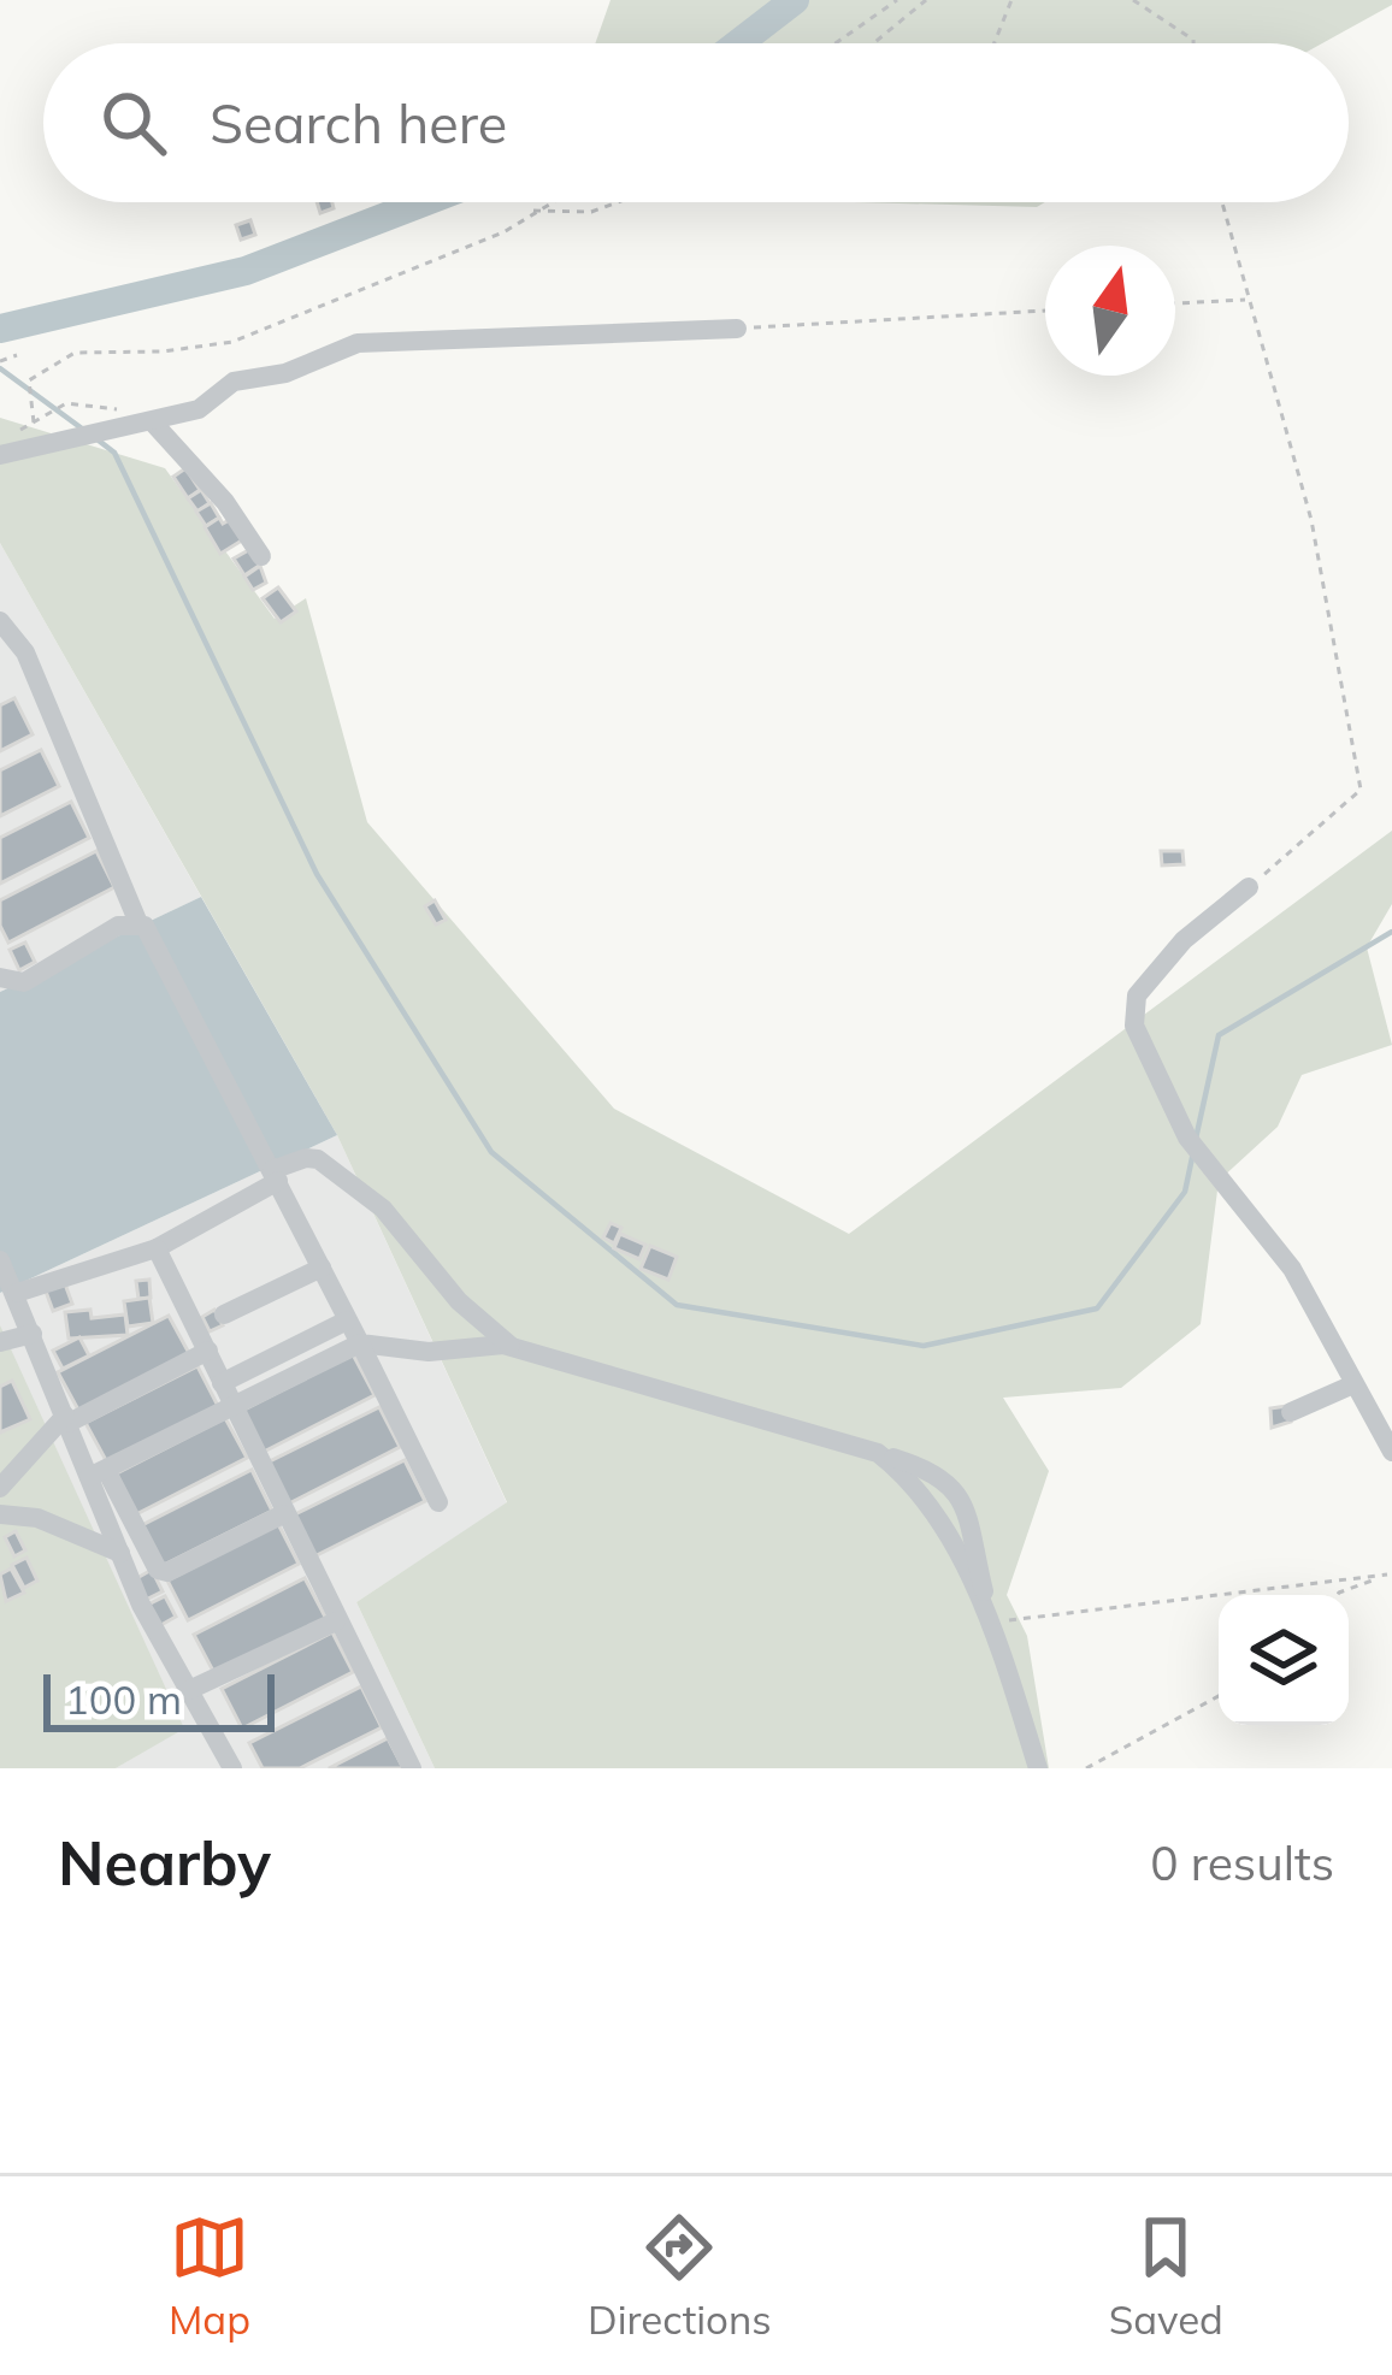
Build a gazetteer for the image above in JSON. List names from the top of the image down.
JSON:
{
  "scale_bar": "100 m",
  "north": "top",
  "page": {
    "search": "Search here",
    "scale": "100 m",
    "heading": ["Nearby", "0 results"],
    "nav": ["Map", "Directions", "Saved"]
  }
}
